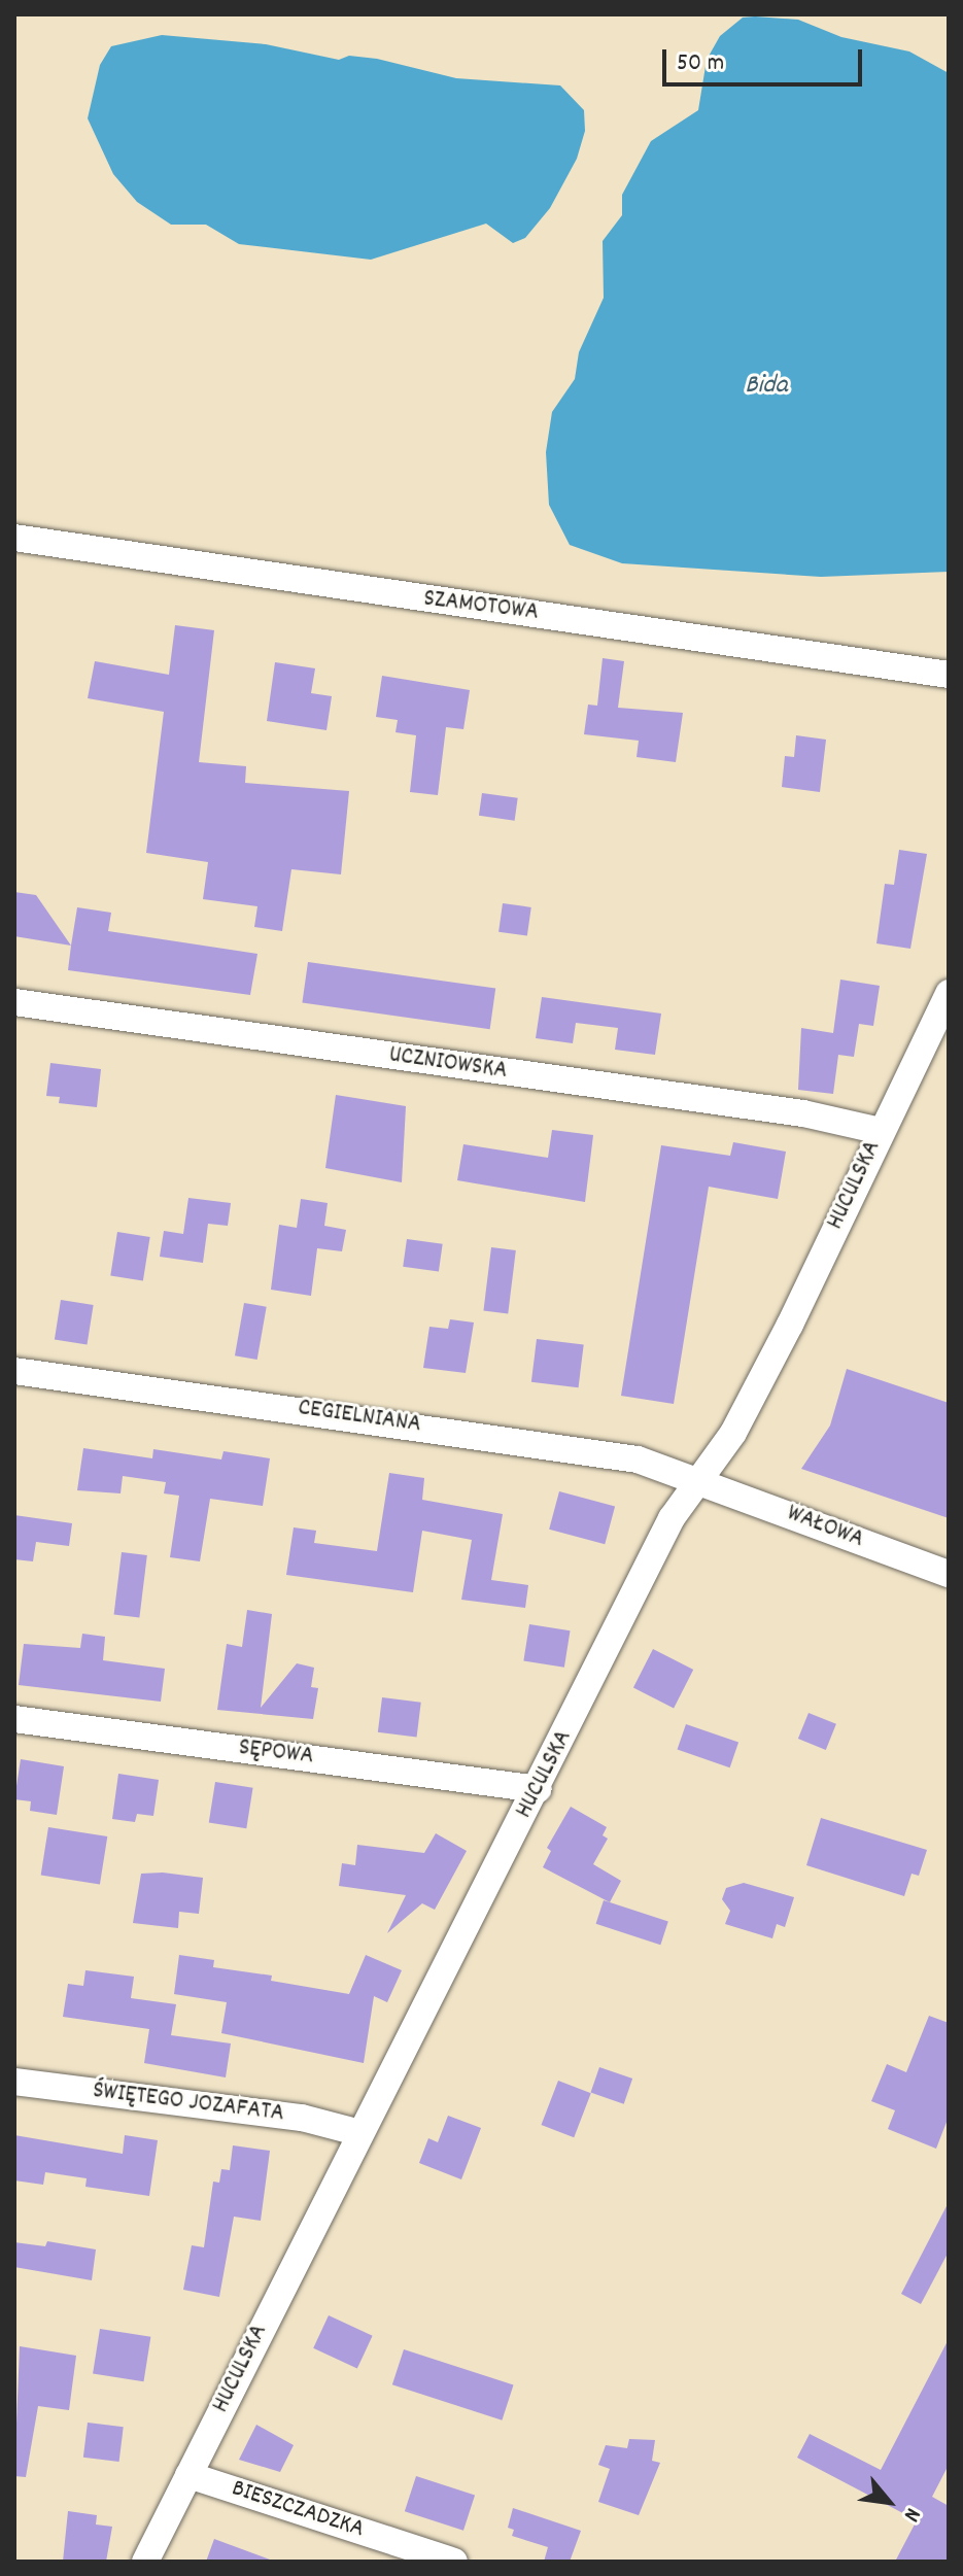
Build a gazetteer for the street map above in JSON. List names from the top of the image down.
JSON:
{
  "streets": {
    "street": [
      "SZAMOTOWA",
      "UCZNIOWSKA",
      "HUCULSKA",
      "CEGIELNIANA",
      "WAŁOWA",
      "SĘPOWA",
      "ŚWIĘTEGO JOZAFATA",
      "BIESZCZADZKA"
    ]
  },
  "crossings": [
    ["UCZNIOWSKA", "HUCULSKA"],
    ["HUCULSKA", "CEGIELNIANA"],
    ["HUCULSKA", "WAŁOWA"],
    ["HUCULSKA", "SĘPOWA"],
    ["HUCULSKA", "ŚWIĘTEGO JOZAFATA"],
    ["HUCULSKA", "BIESZCZADZKA"],
    ["CEGIELNIANA", "WAŁOWA"]
  ],
  "water": ["Bida"],
  "scale_bar": "50 m",
  "north": "bottom right"
}
